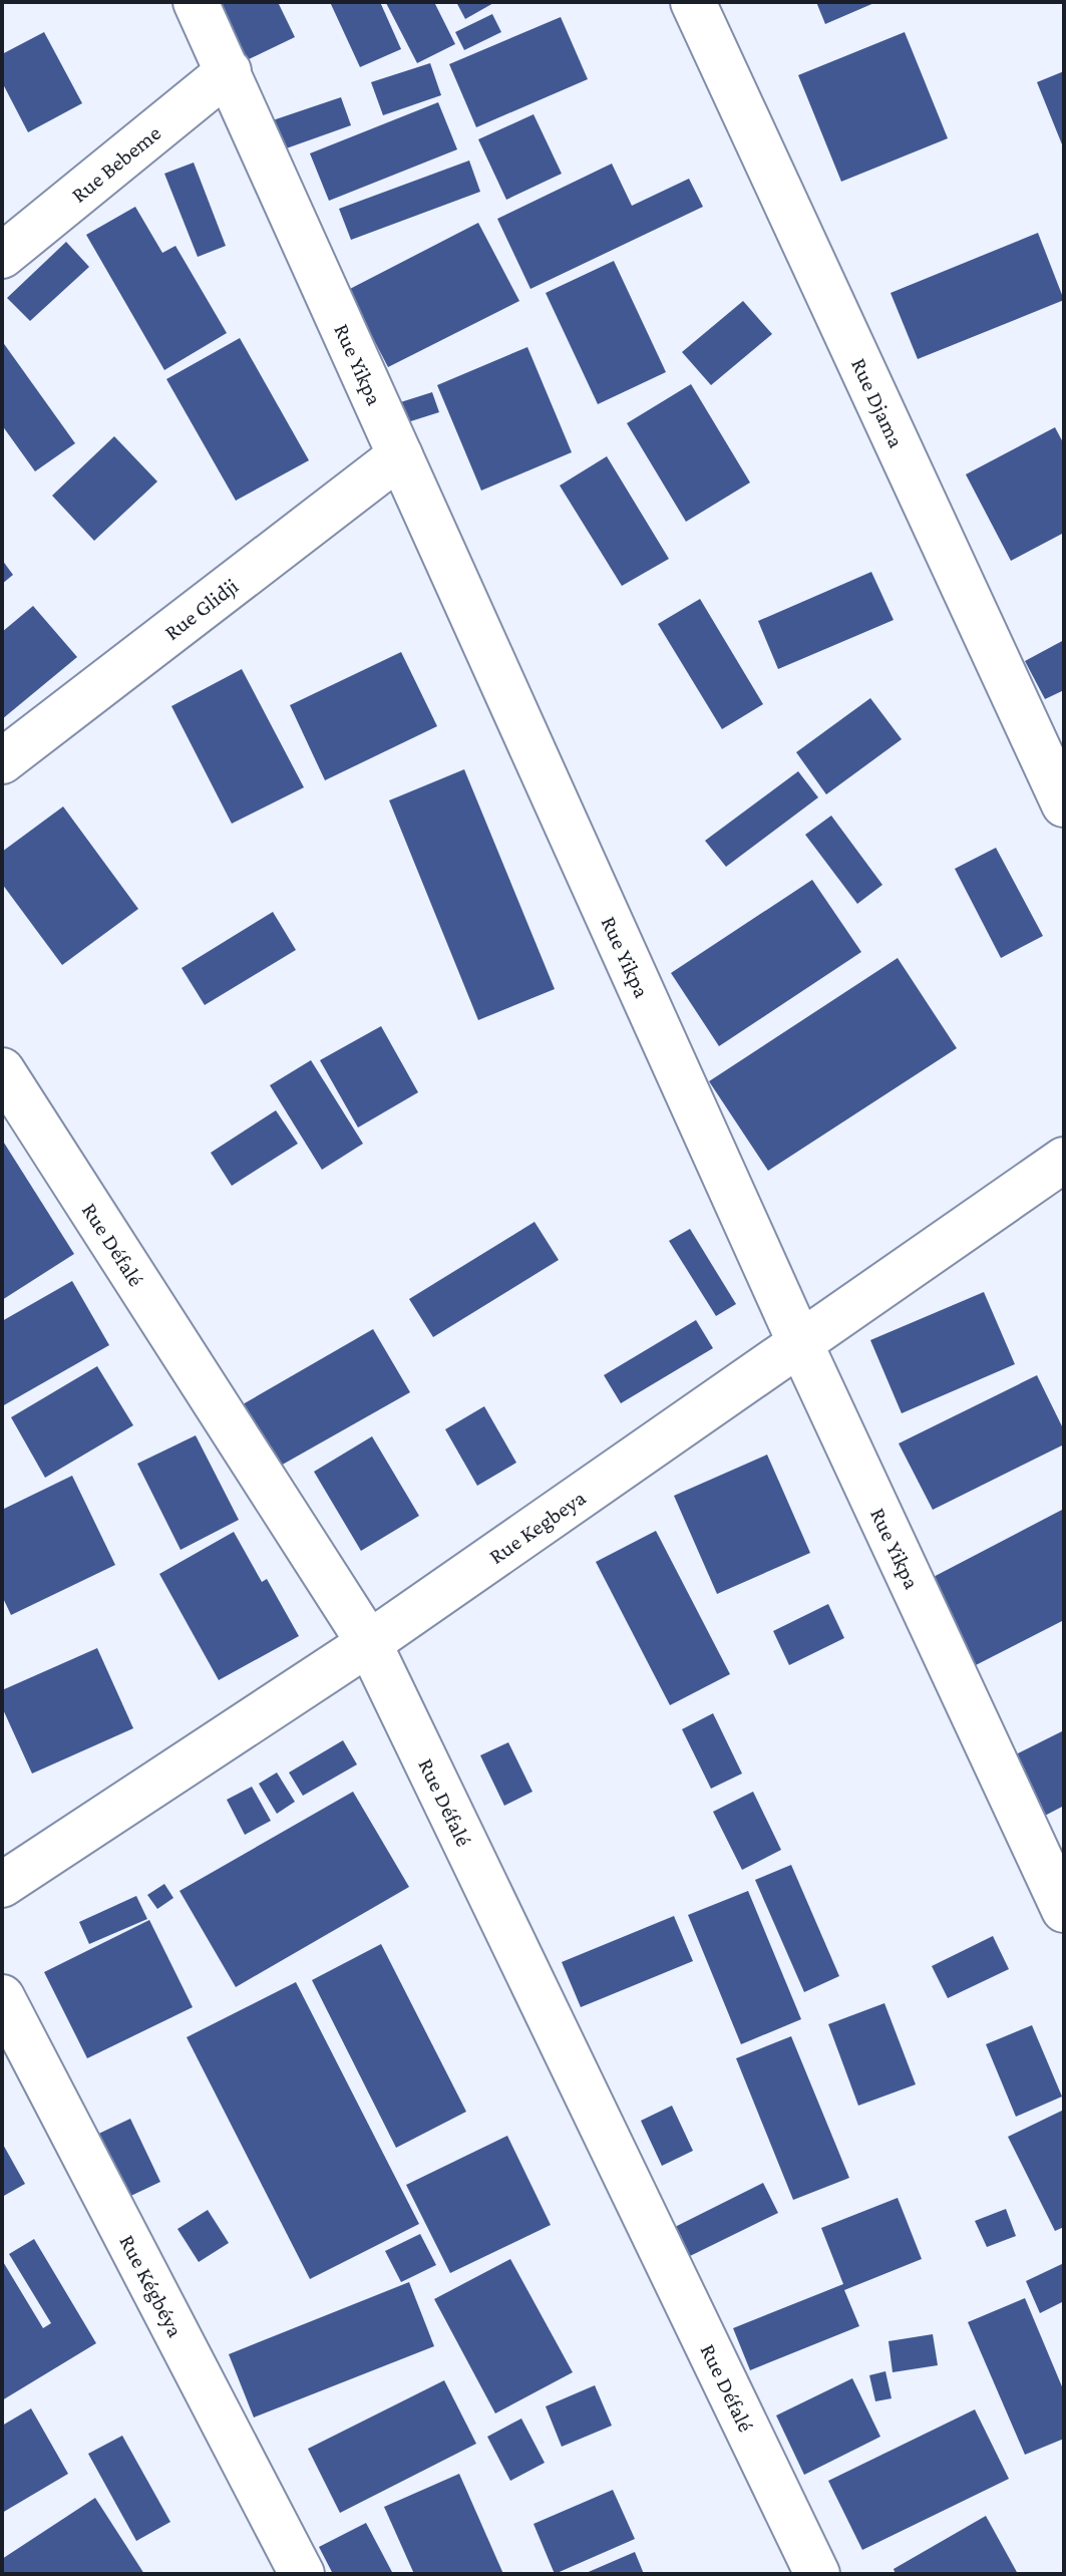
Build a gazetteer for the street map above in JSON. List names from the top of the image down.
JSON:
{
  "streets": {
    "street": [
      "Rue Bebeme",
      "Rue Yikpa",
      "Rue Djama",
      "Rue Glidji",
      "Rue Défalé",
      "Rue Kegbeya",
      "Rue Kégbéya"
    ]
  },
  "crossings": [
    ["Rue Bebeme", "Rue Yikpa"],
    ["Rue Yikpa", "Rue Glidji"],
    ["Rue Yikpa", "Rue Kegbeya"],
    ["Rue Défalé", "Rue Kegbeya"]
  ]
}
